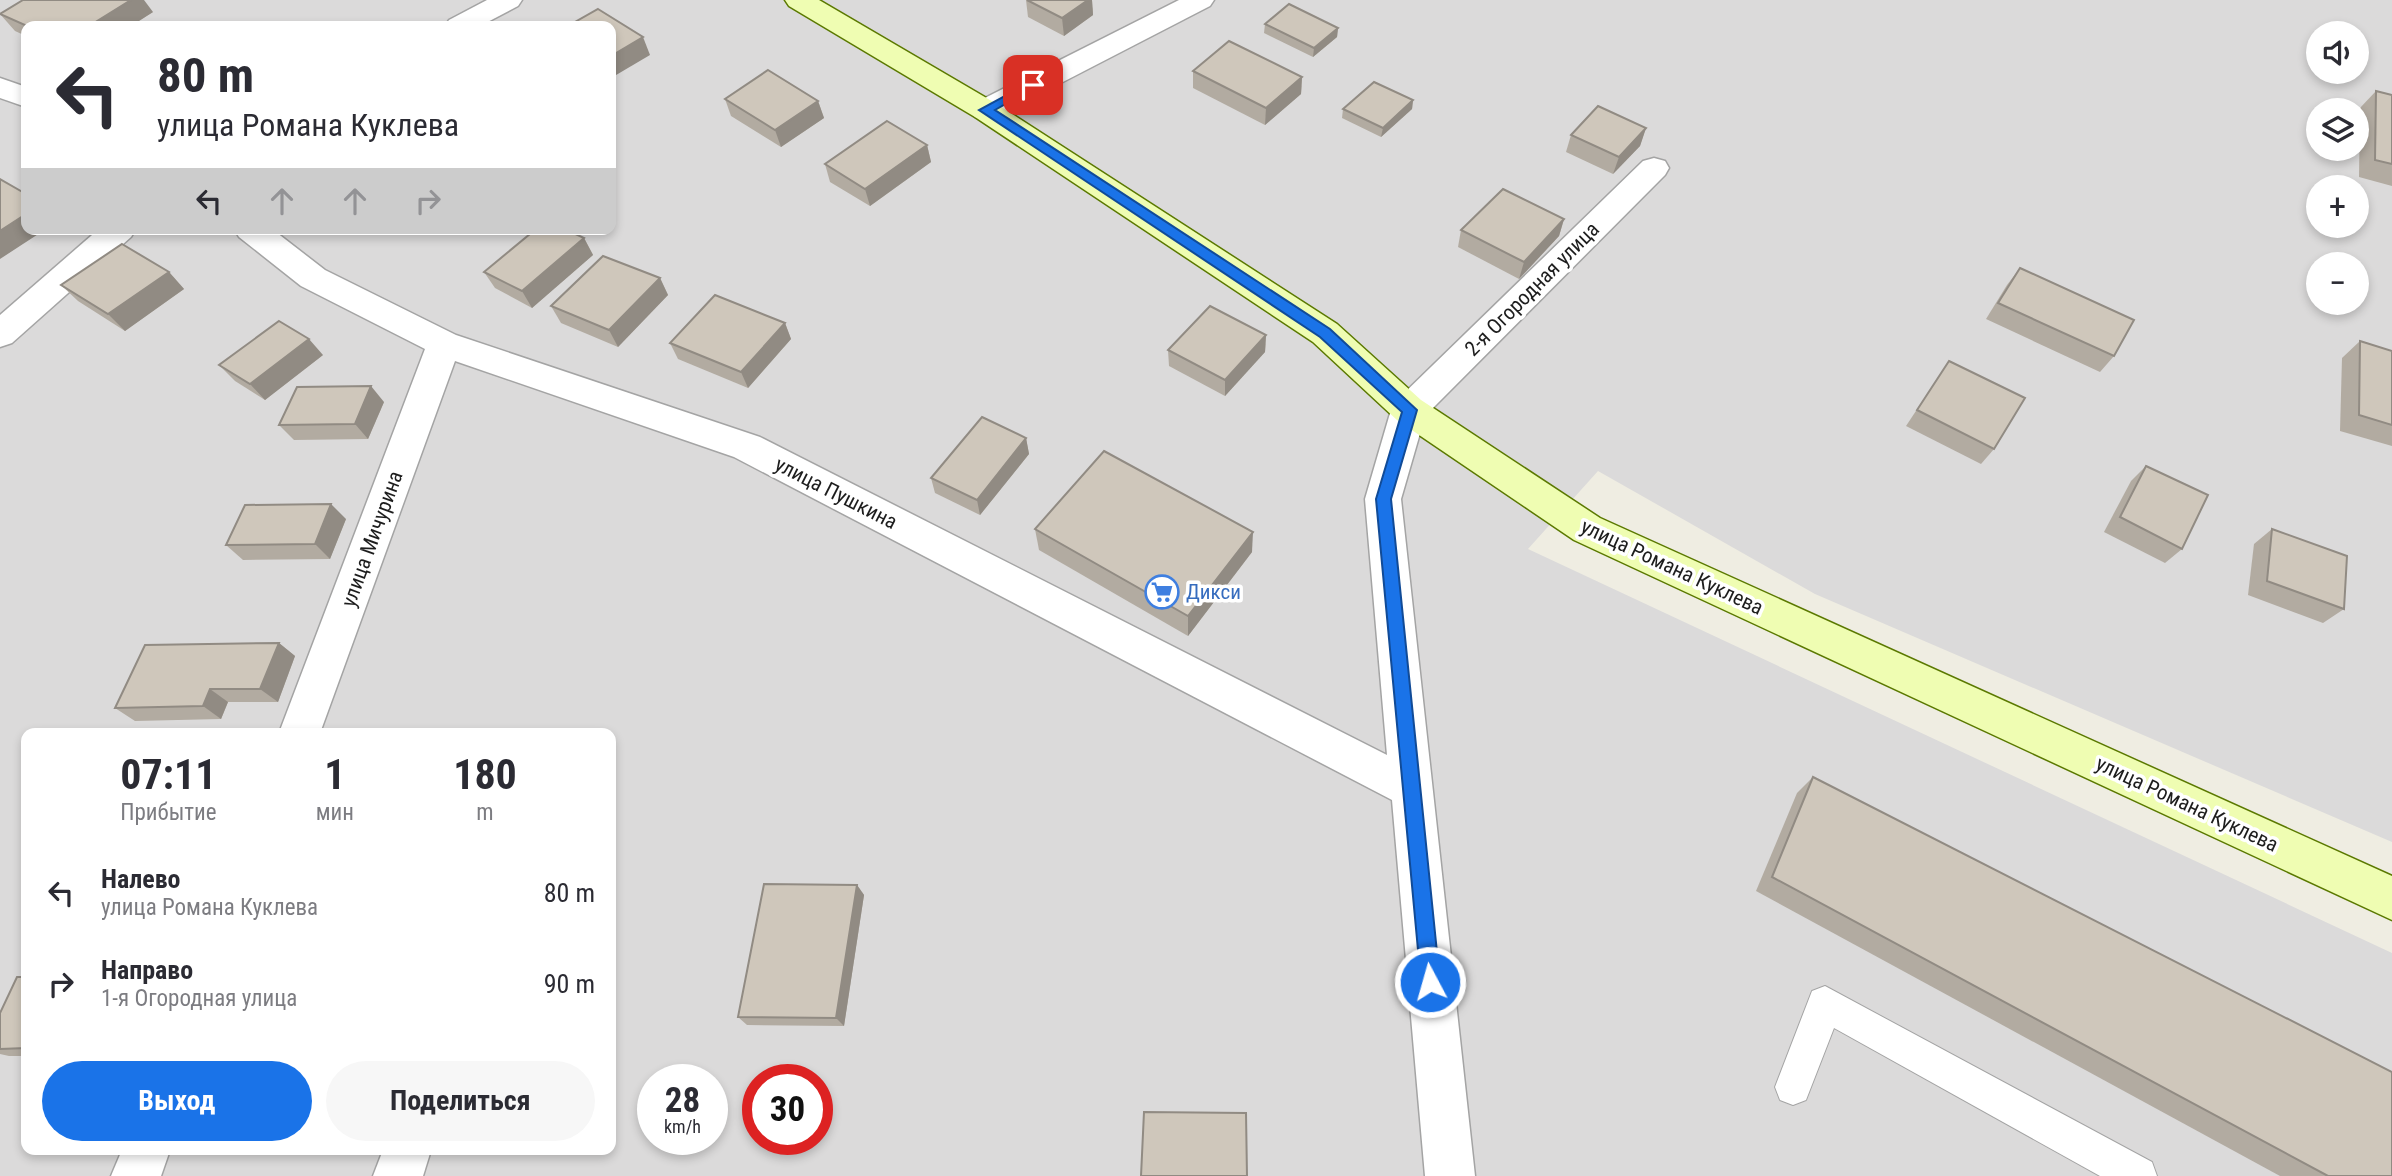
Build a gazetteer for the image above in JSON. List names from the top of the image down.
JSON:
{
  "streets": {
    "street": [
      "2-я Огородная улица",
      "улица Пушкина",
      "улица Мичурина",
      "улица Романа Куклева"
    ]
  },
  "crossings": [
    ["2-я Огородная улица", "улица Романа Куклева"],
    ["улица Пушкина", "улица Мичурина"]
  ],
  "places": {
    "supermarket": ["Дикси"]
  },
  "page": {
    "map_buttons": ["+", "−"],
    "turn": ["80 m", "улица Романа Куклева"],
    "eta": [
      "07:11",
      "Прибытие",
      "1",
      "мин",
      "180",
      "m"
    ],
    "list": [
      {
        "name": "Налево",
        "note": "улица Романа Куклева",
        "value": "80 m"
      },
      {
        "name": "Направо",
        "note": "1-я Огородная улица",
        "value": "90 m"
      }
    ],
    "buttons": ["Выход", "Поделиться"],
    "speed": "28 km/h",
    "limit": "30"
  }
}
